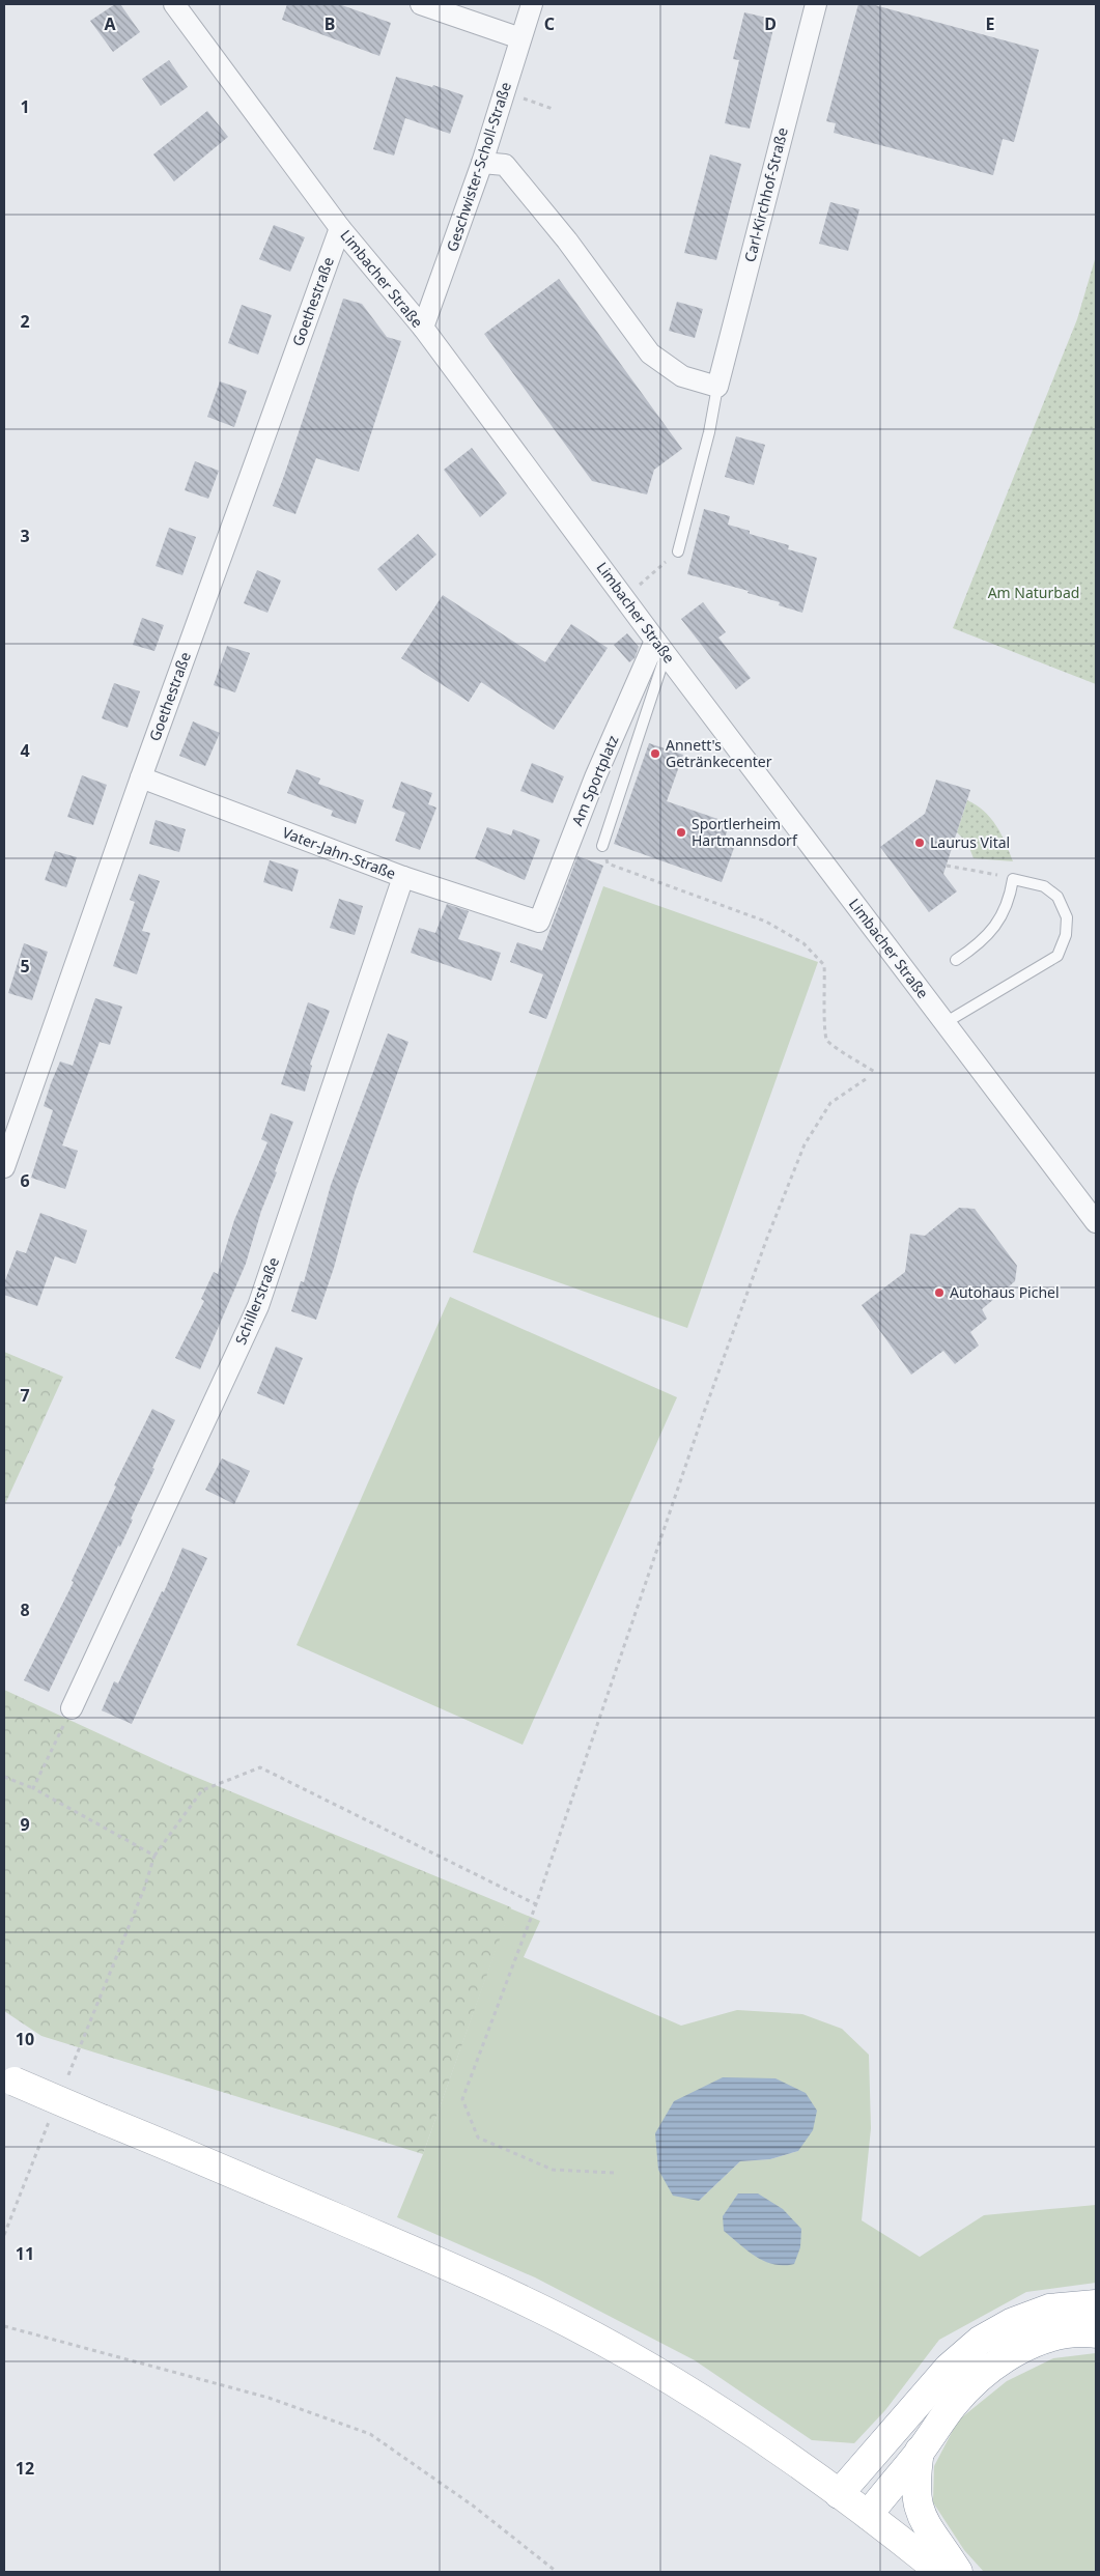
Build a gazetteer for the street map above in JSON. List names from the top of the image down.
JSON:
{
  "streets": {
    "street": [
      "Geschwister-Scholl-Straße",
      "Carl-Kirchhof-Straße",
      "Limbacher Straße",
      "Goethestraße",
      "Am Sportplatz",
      "Vater-Jahn-Straße",
      "Schillerstraße"
    ]
  },
  "crossings": [
    ["Geschwister-Scholl-Straße", "Limbacher Straße"],
    ["Limbacher Straße", "Goethestraße"],
    ["Limbacher Straße", "Am Sportplatz"],
    ["Goethestraße", "Vater-Jahn-Straße"],
    ["Am Sportplatz", "Vater-Jahn-Straße"],
    ["Vater-Jahn-Straße", "Schillerstraße"]
  ],
  "parks": ["Am Naturbad"],
  "places": [
    "Annett's Getränkecenter",
    "Sportlerheim Hartmannsdorf",
    "Laurus Vital",
    "Autohaus Pichel"
  ],
  "grid": {
    "columns": [
      "A",
      "B",
      "C",
      "D",
      "E"
    ],
    "rows": [
      "1",
      "2",
      "3",
      "4",
      "5",
      "6",
      "7",
      "8",
      "9",
      "10",
      "11",
      "12"
    ]
  }
}
